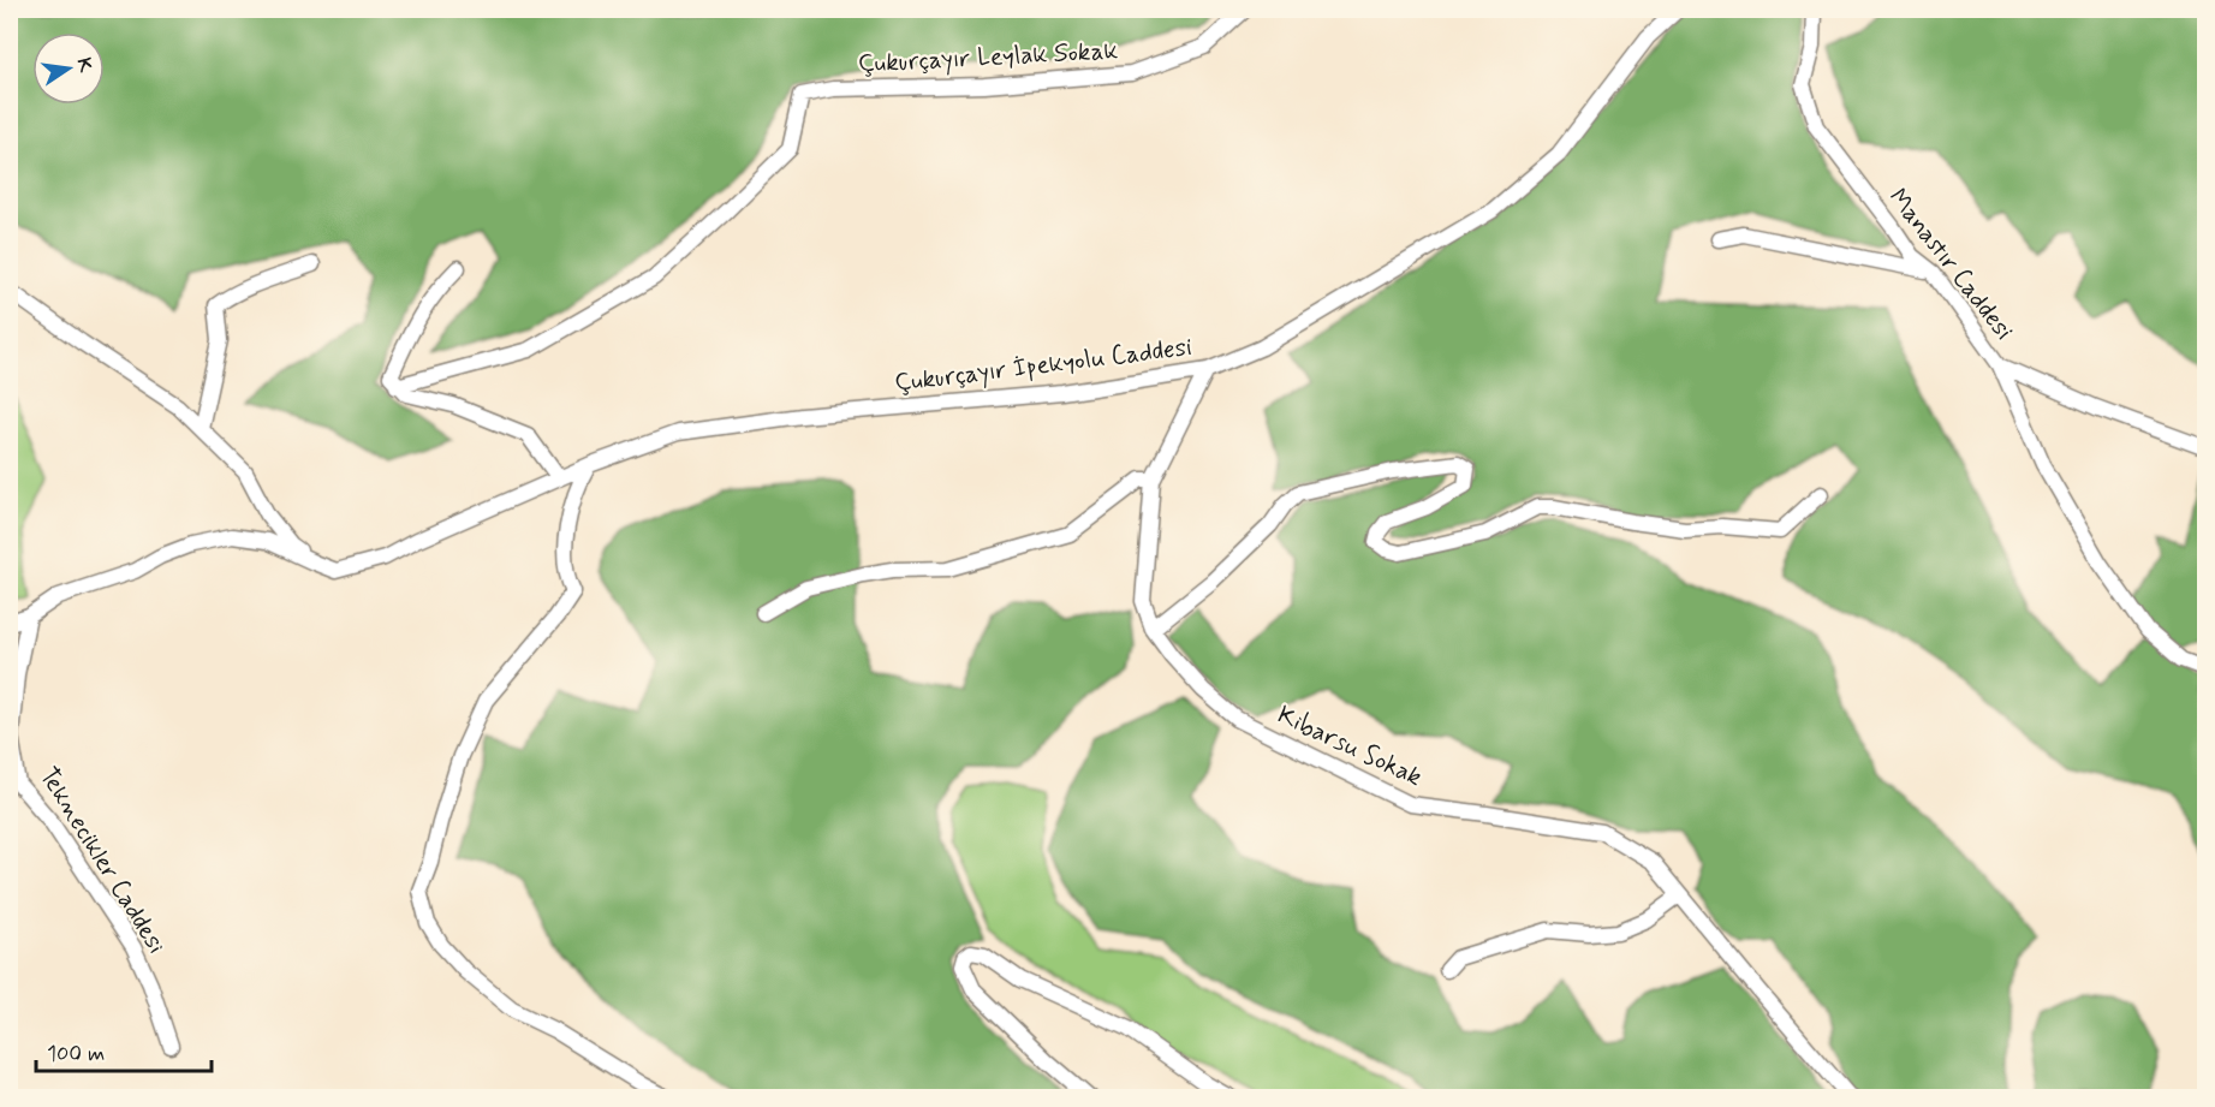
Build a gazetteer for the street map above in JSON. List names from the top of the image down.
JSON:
{
  "streets": {
    "street": [
      "Çukurçayır Leylak Sokak",
      "Manastır Caddesi",
      "Çukurçayır İpekyolu Caddesi",
      "Kibarsu Sokak",
      "Teknecikler Caddesi"
    ]
  },
  "crossings": [
    ["Çukurçayır İpekyolu Caddesi", "Kibarsu Sokak"]
  ],
  "scale_bar": "100 m",
  "north": "right"
}
